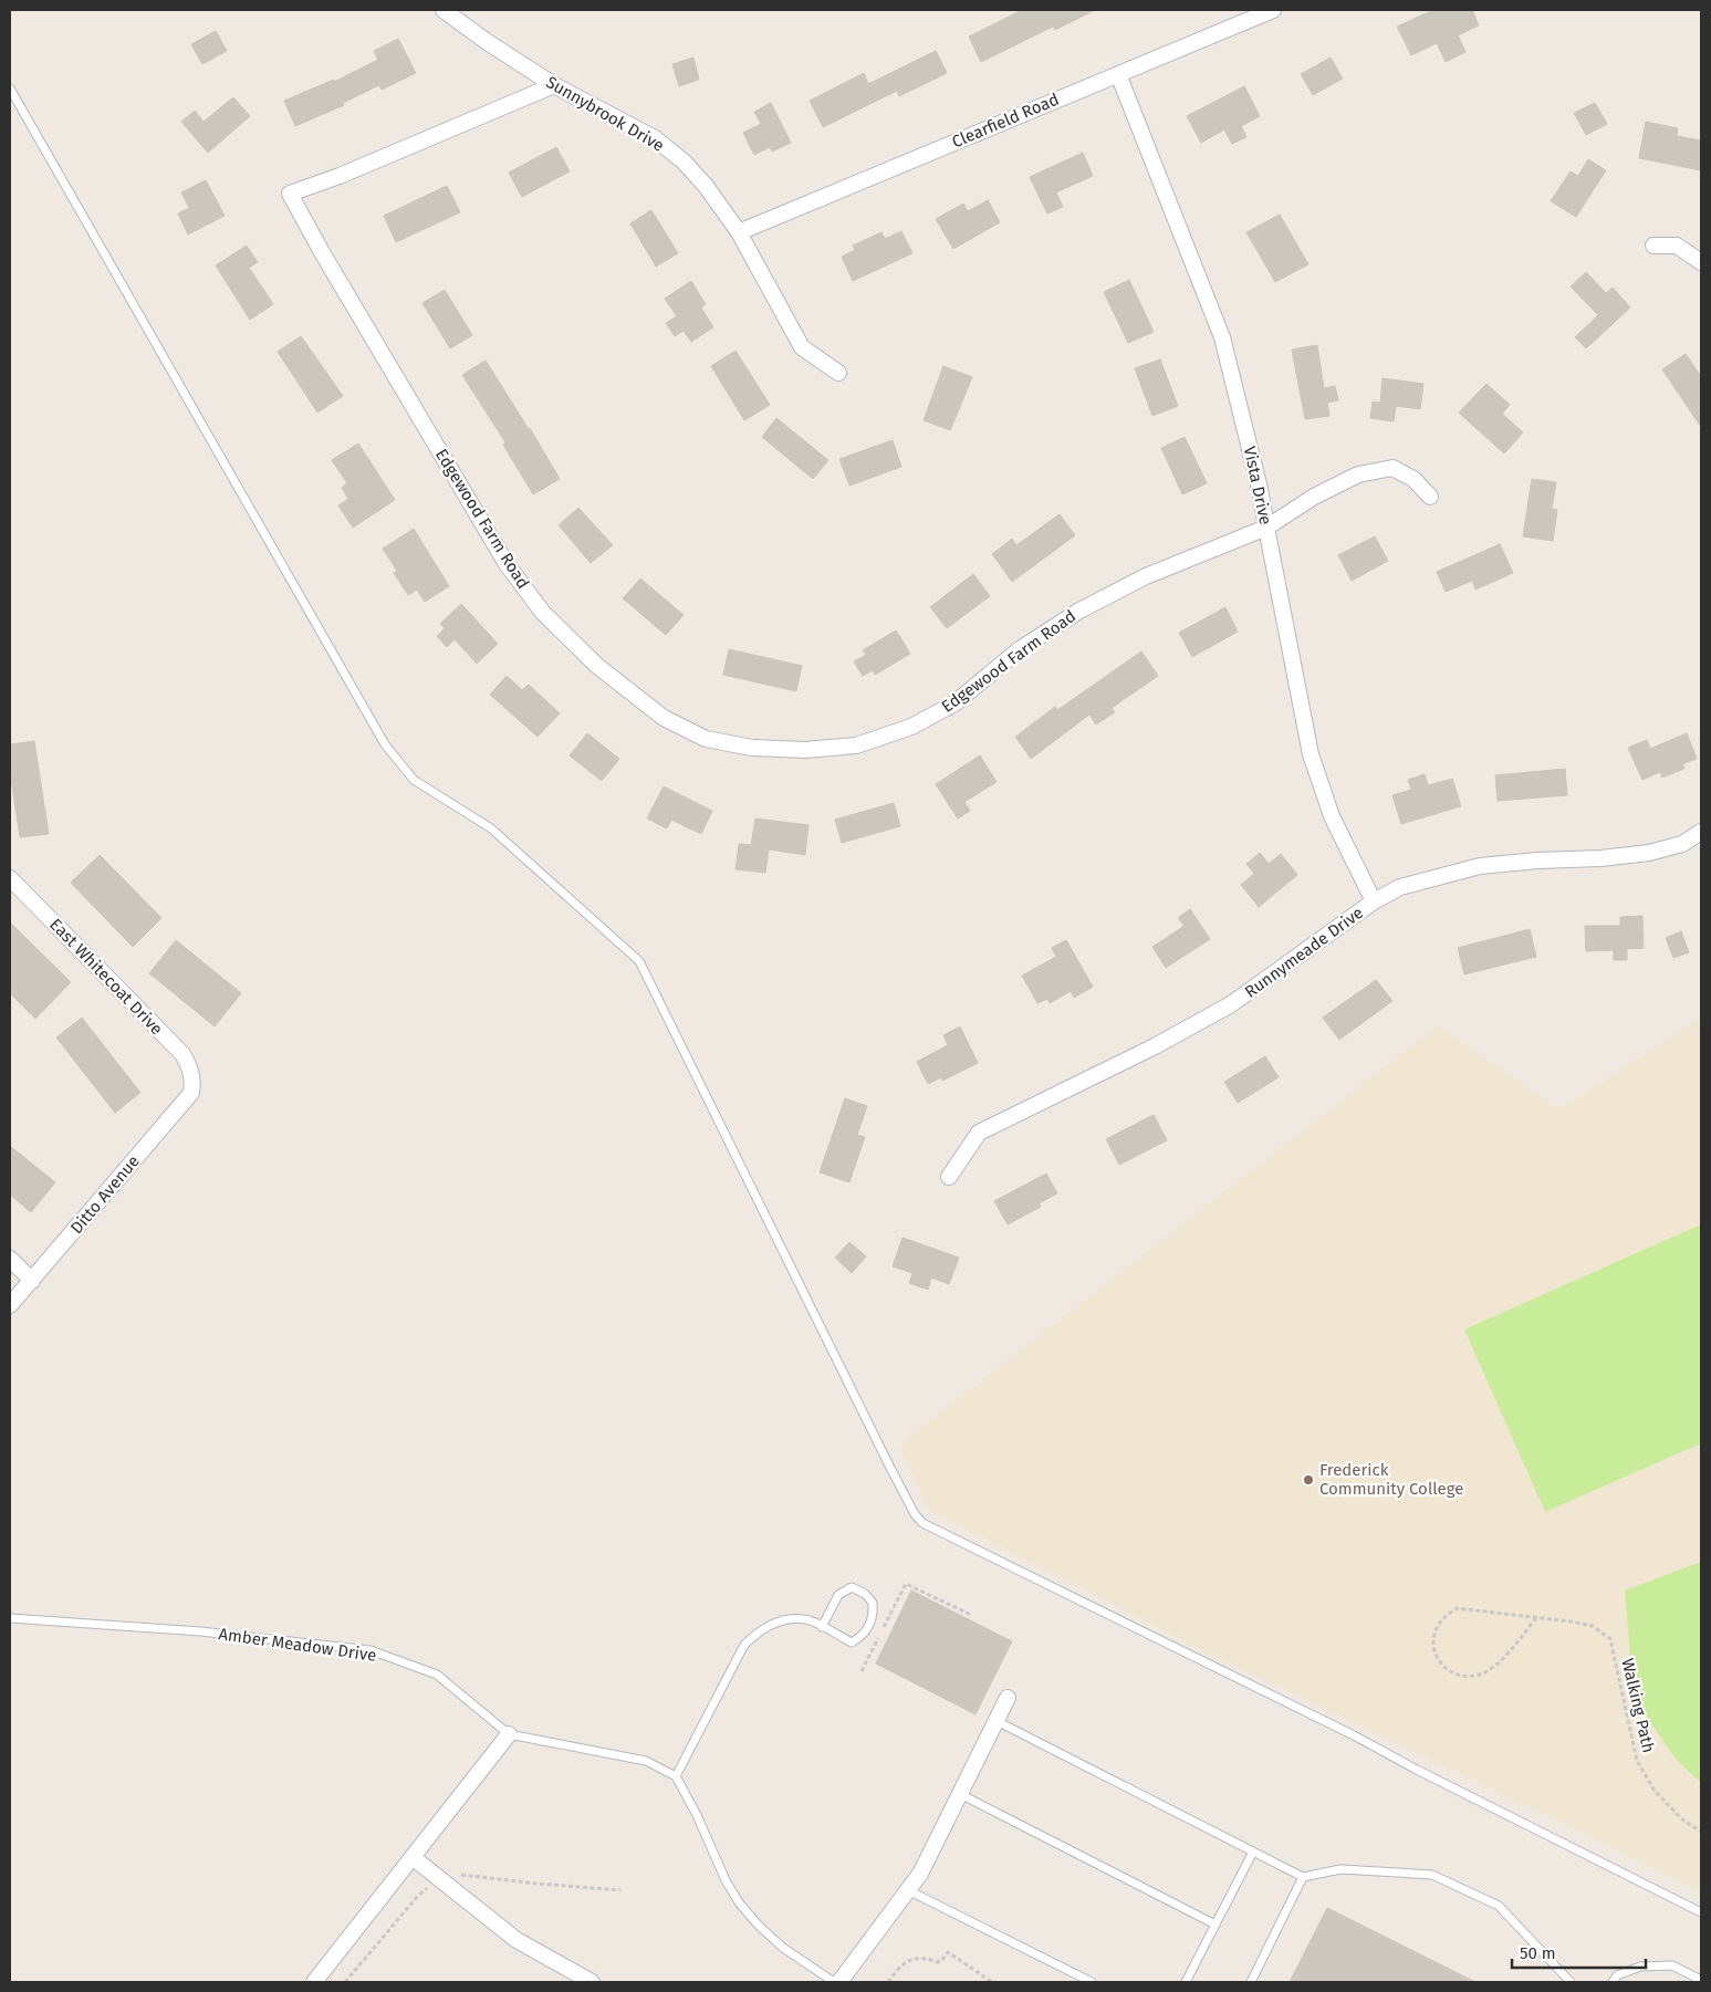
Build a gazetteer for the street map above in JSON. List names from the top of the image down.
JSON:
{
  "streets": {
    "street": [
      "Sunnybrook Drive",
      "Clearfield Road",
      "Vista Drive",
      "Edgewood Farm Road",
      "Runnymeade Drive",
      "East Whitecoat Drive",
      "Ditto Avenue"
    ],
    "lane": ["Amber Meadow Drive"],
    "path": ["Walking Path"]
  },
  "crossings": [
    ["Sunnybrook Drive", "Clearfield Road"],
    ["Sunnybrook Drive", "Edgewood Farm Road"],
    ["Clearfield Road", "Vista Drive"],
    ["Vista Drive", "Edgewood Farm Road"],
    ["Vista Drive", "Runnymeade Drive"],
    ["East Whitecoat Drive", "Ditto Avenue"]
  ],
  "places": ["Frederick Community College"],
  "scale_bar": "50 m"
}
